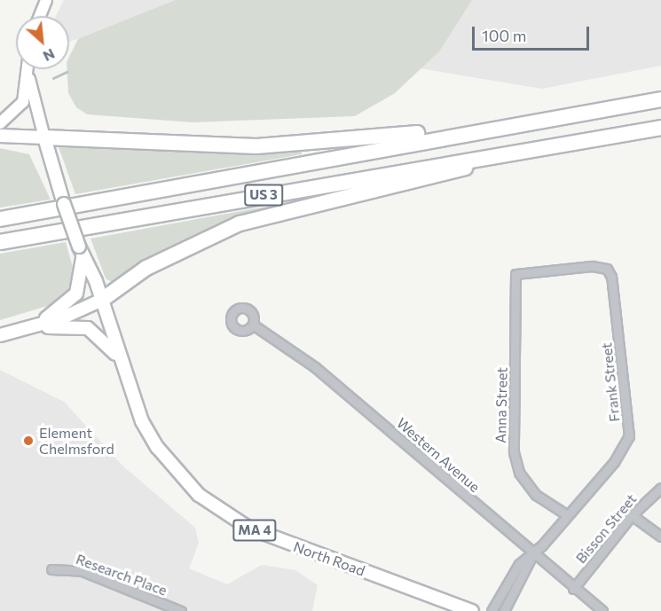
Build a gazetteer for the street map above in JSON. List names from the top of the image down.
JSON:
{
  "streets": {
    "highway": ["US 3"],
    "main road": ["MA 4", "North Road"],
    "street": [
      "Frank Street",
      "Anna Street",
      "Western Avenue",
      "Bisson Street",
      "Research Place"
    ]
  },
  "crossings": [
    ["Frank Street", "Anna Street"],
    ["Frank Street", "Western Avenue"],
    ["Western Avenue", "Bisson Street"],
    ["MA 4", "North Road"]
  ],
  "places": ["Element Chelmsford"],
  "scale_bar": "100 m",
  "north": "bottom right"
}
